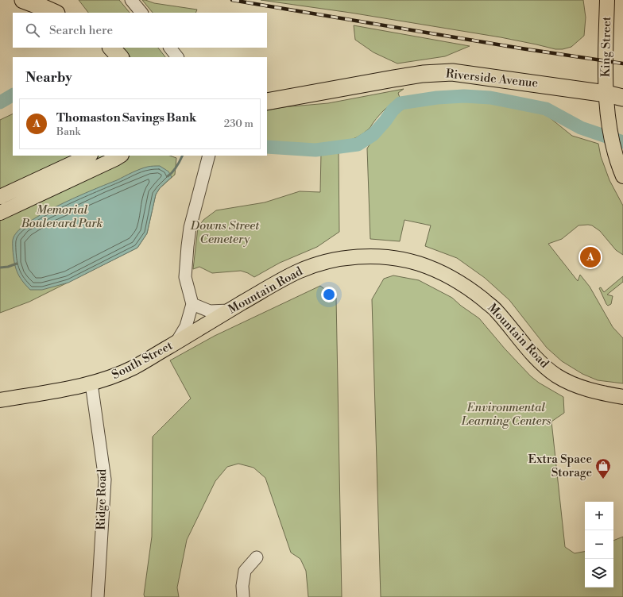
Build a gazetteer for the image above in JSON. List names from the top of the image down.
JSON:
{
  "streets": {
    "highway": ["Riverside Avenue"],
    "main road": ["King Street", "Mountain Road", "South Street"],
    "street": ["Ridge Road"]
  },
  "crossings": [
    ["King Street", "Riverside Avenue"],
    ["Mountain Road", "South Street"],
    ["South Street", "Ridge Road"]
  ],
  "parks": ["Memorial Boulevard Park", "Downs Street Cemetery", "Environmental Learning Centers"],
  "places": {
    "shop": ["Extra Space Storage"]
  },
  "page": {
    "search": "Search here",
    "heading": "Nearby",
    "list": [
      {
        "mark": "A",
        "name": "Thomaston Savings Bank",
        "note": "Bank",
        "value": "230 m"
      }
    ],
    "pins": "A",
    "map_buttons": ["+", "−"]
  }
}
